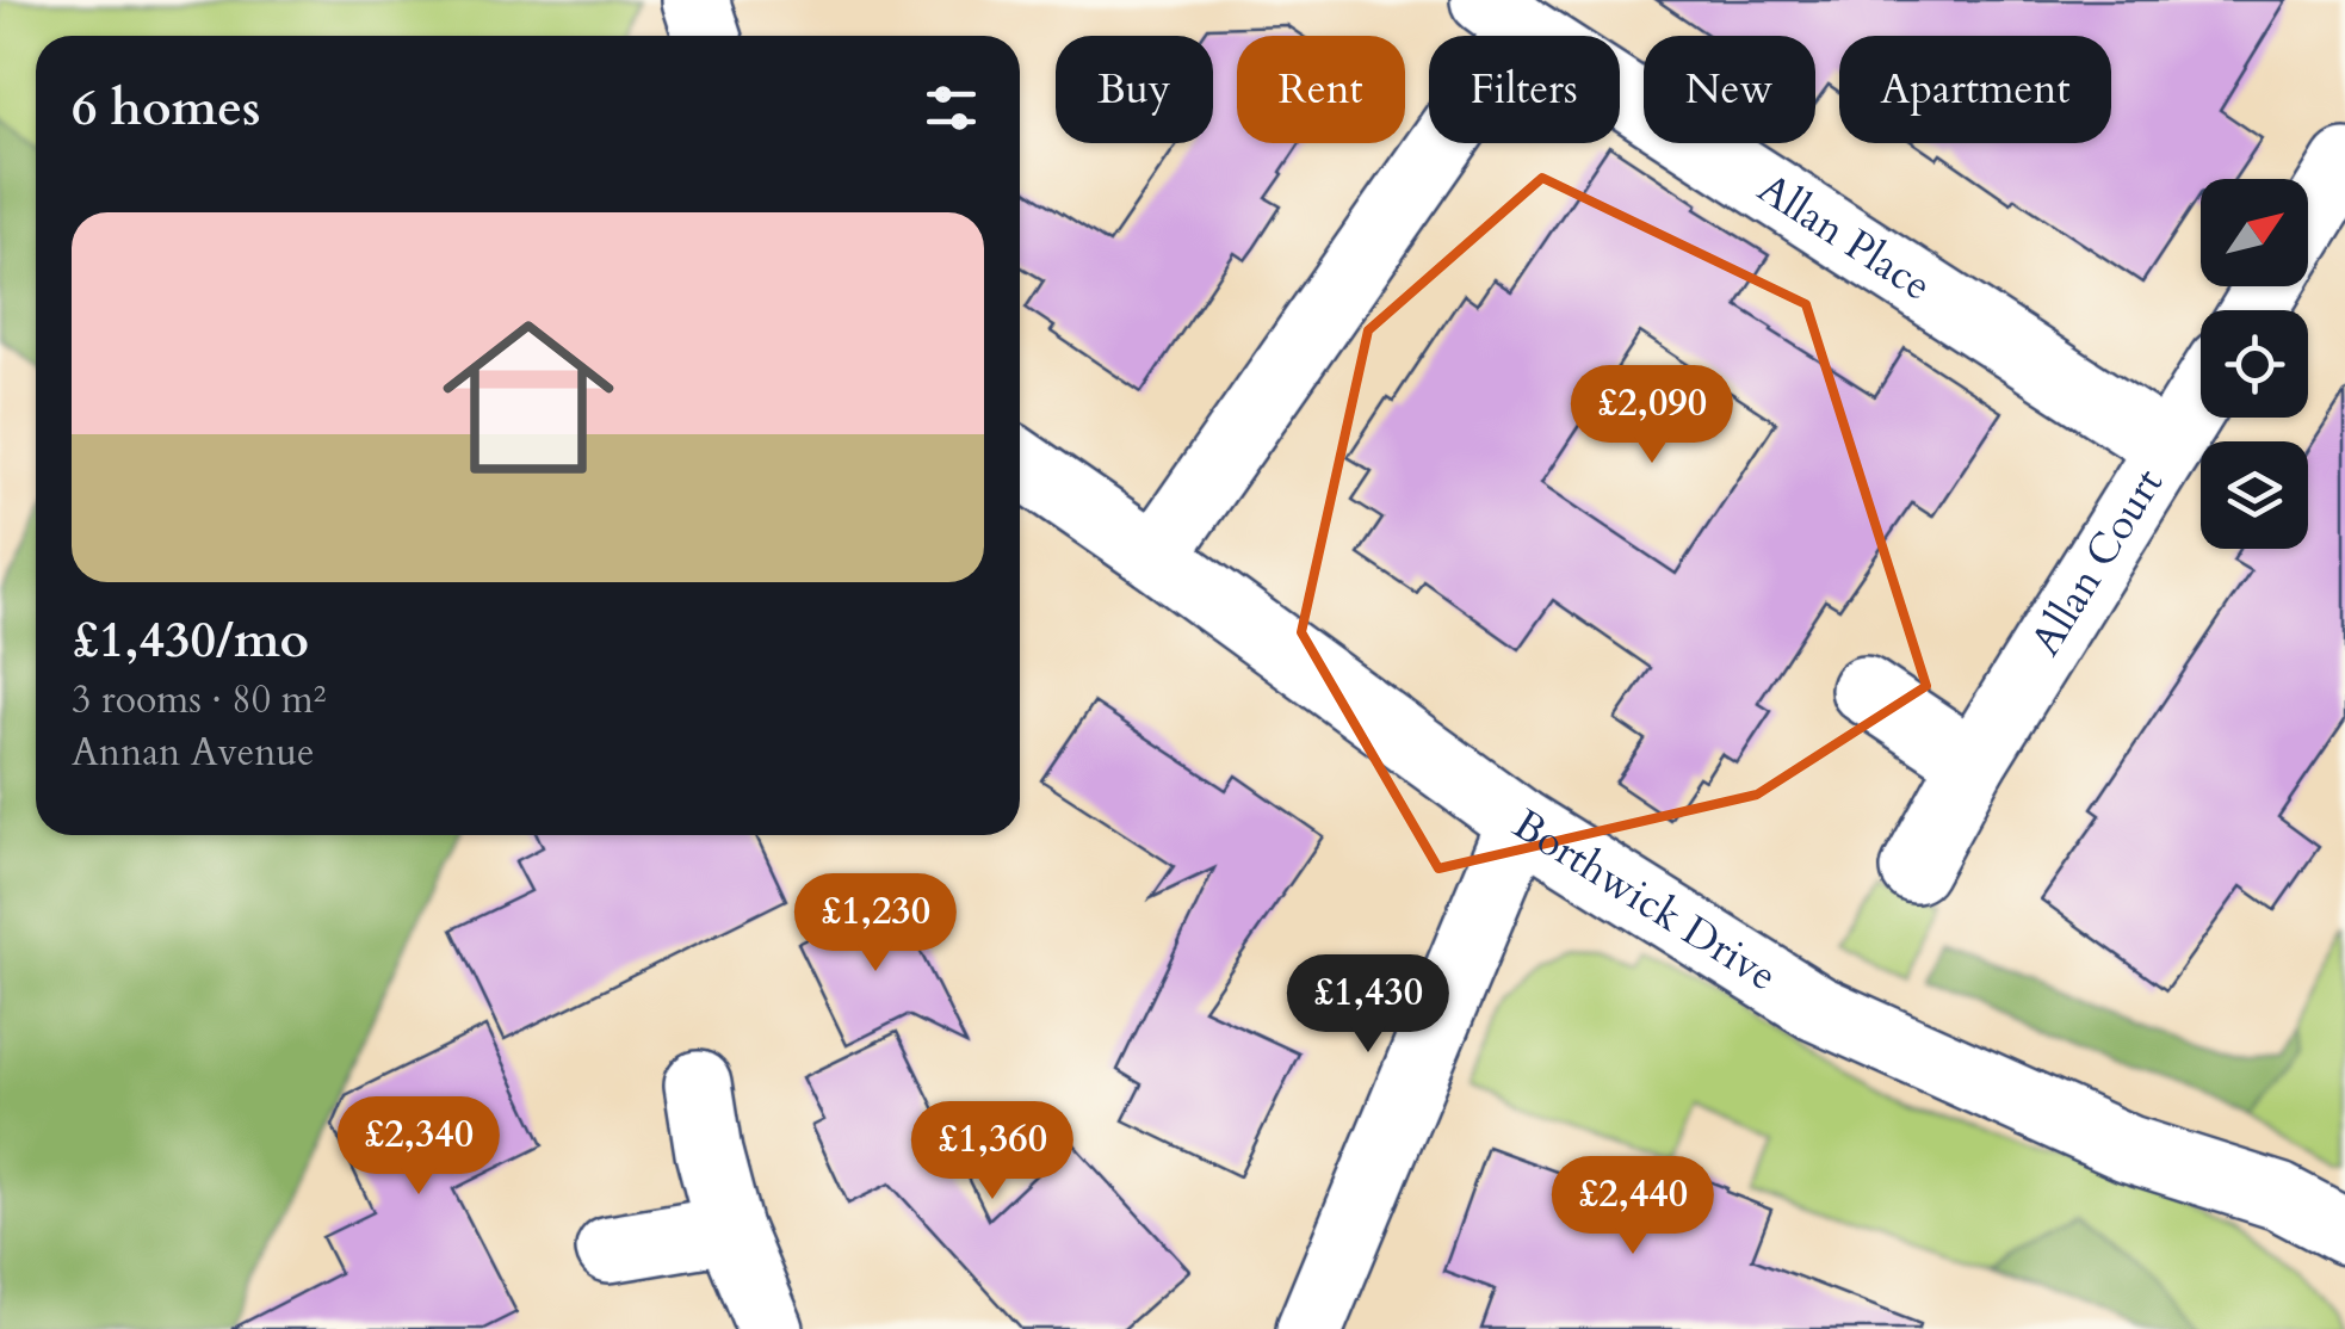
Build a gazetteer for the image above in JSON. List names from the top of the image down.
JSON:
{
  "streets": {
    "street": ["Allan Place", "Allan Court", "Borthwick Drive"]
  },
  "crossings": [
    ["Allan Place", "Allan Court"],
    ["Allan Place", "Borthwick Drive"]
  ],
  "north": "top right",
  "page": {
    "chip": [
      "Buy",
      "Rent",
      "Filters",
      "New",
      "Apartment"
    ],
    "heading": "6 homes",
    "list": [
      {
        "name": "£1,430/mo",
        "note": "3 rooms · 80 m² · Annan Avenue"
      }
    ],
    "price": [
      "£2,090",
      "£1,230",
      "£1,430",
      "£2,340",
      "£1,360",
      "£2,440"
    ]
  }
}
